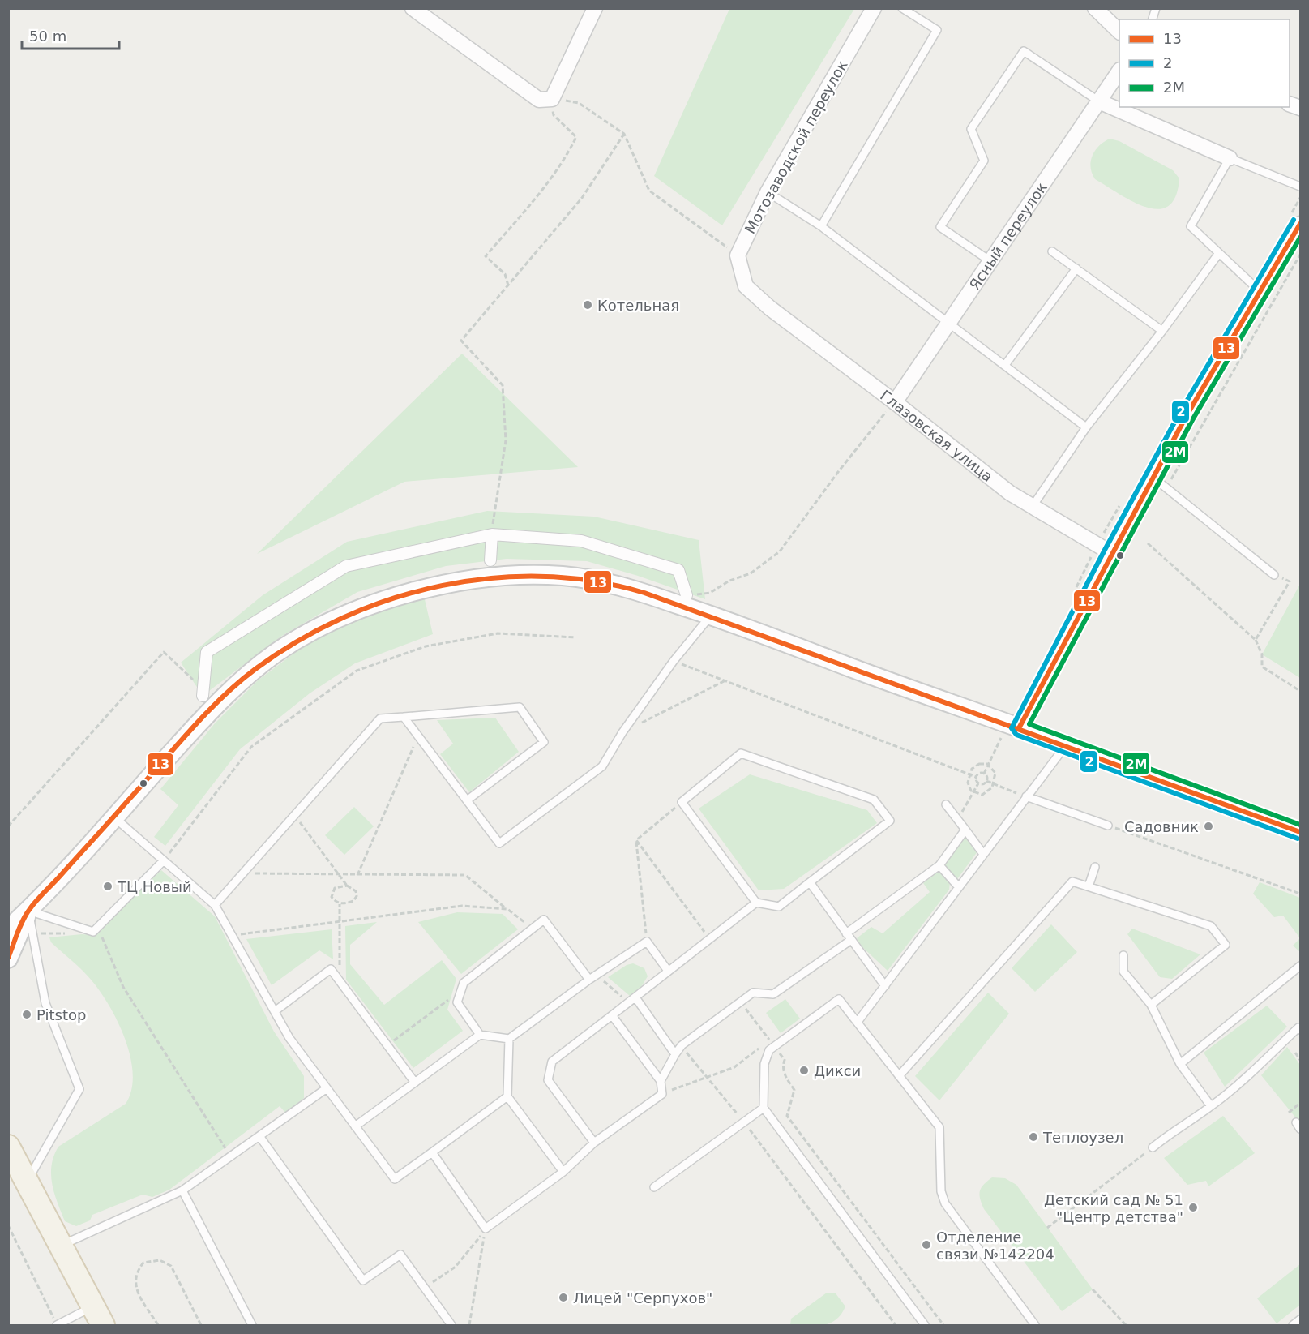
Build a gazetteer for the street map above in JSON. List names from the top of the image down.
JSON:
{
  "streets": {
    "street": ["Мотозаводской переулок", "Ясный переулок", "Глазовская улица"]
  },
  "crossings": [
    ["Мотозаводской переулок", "Глазовская улица"],
    ["Ясный переулок", "Глазовская улица"]
  ],
  "places": [
    "Котельная",
    "Садовник",
    "ТЦ Новый",
    "Pitstop",
    "Дикси",
    "Теплоузел",
    "Детский сад № 51 \"Центр детства\"",
    "Отделение связи №142204",
    "Лицей \"Серпухов\""
  ],
  "lines": ["transit line 2", "transit line 13", "transit line 2М"],
  "legend": ["13", "2", "2М"],
  "scale_bar": "50 m"
}
